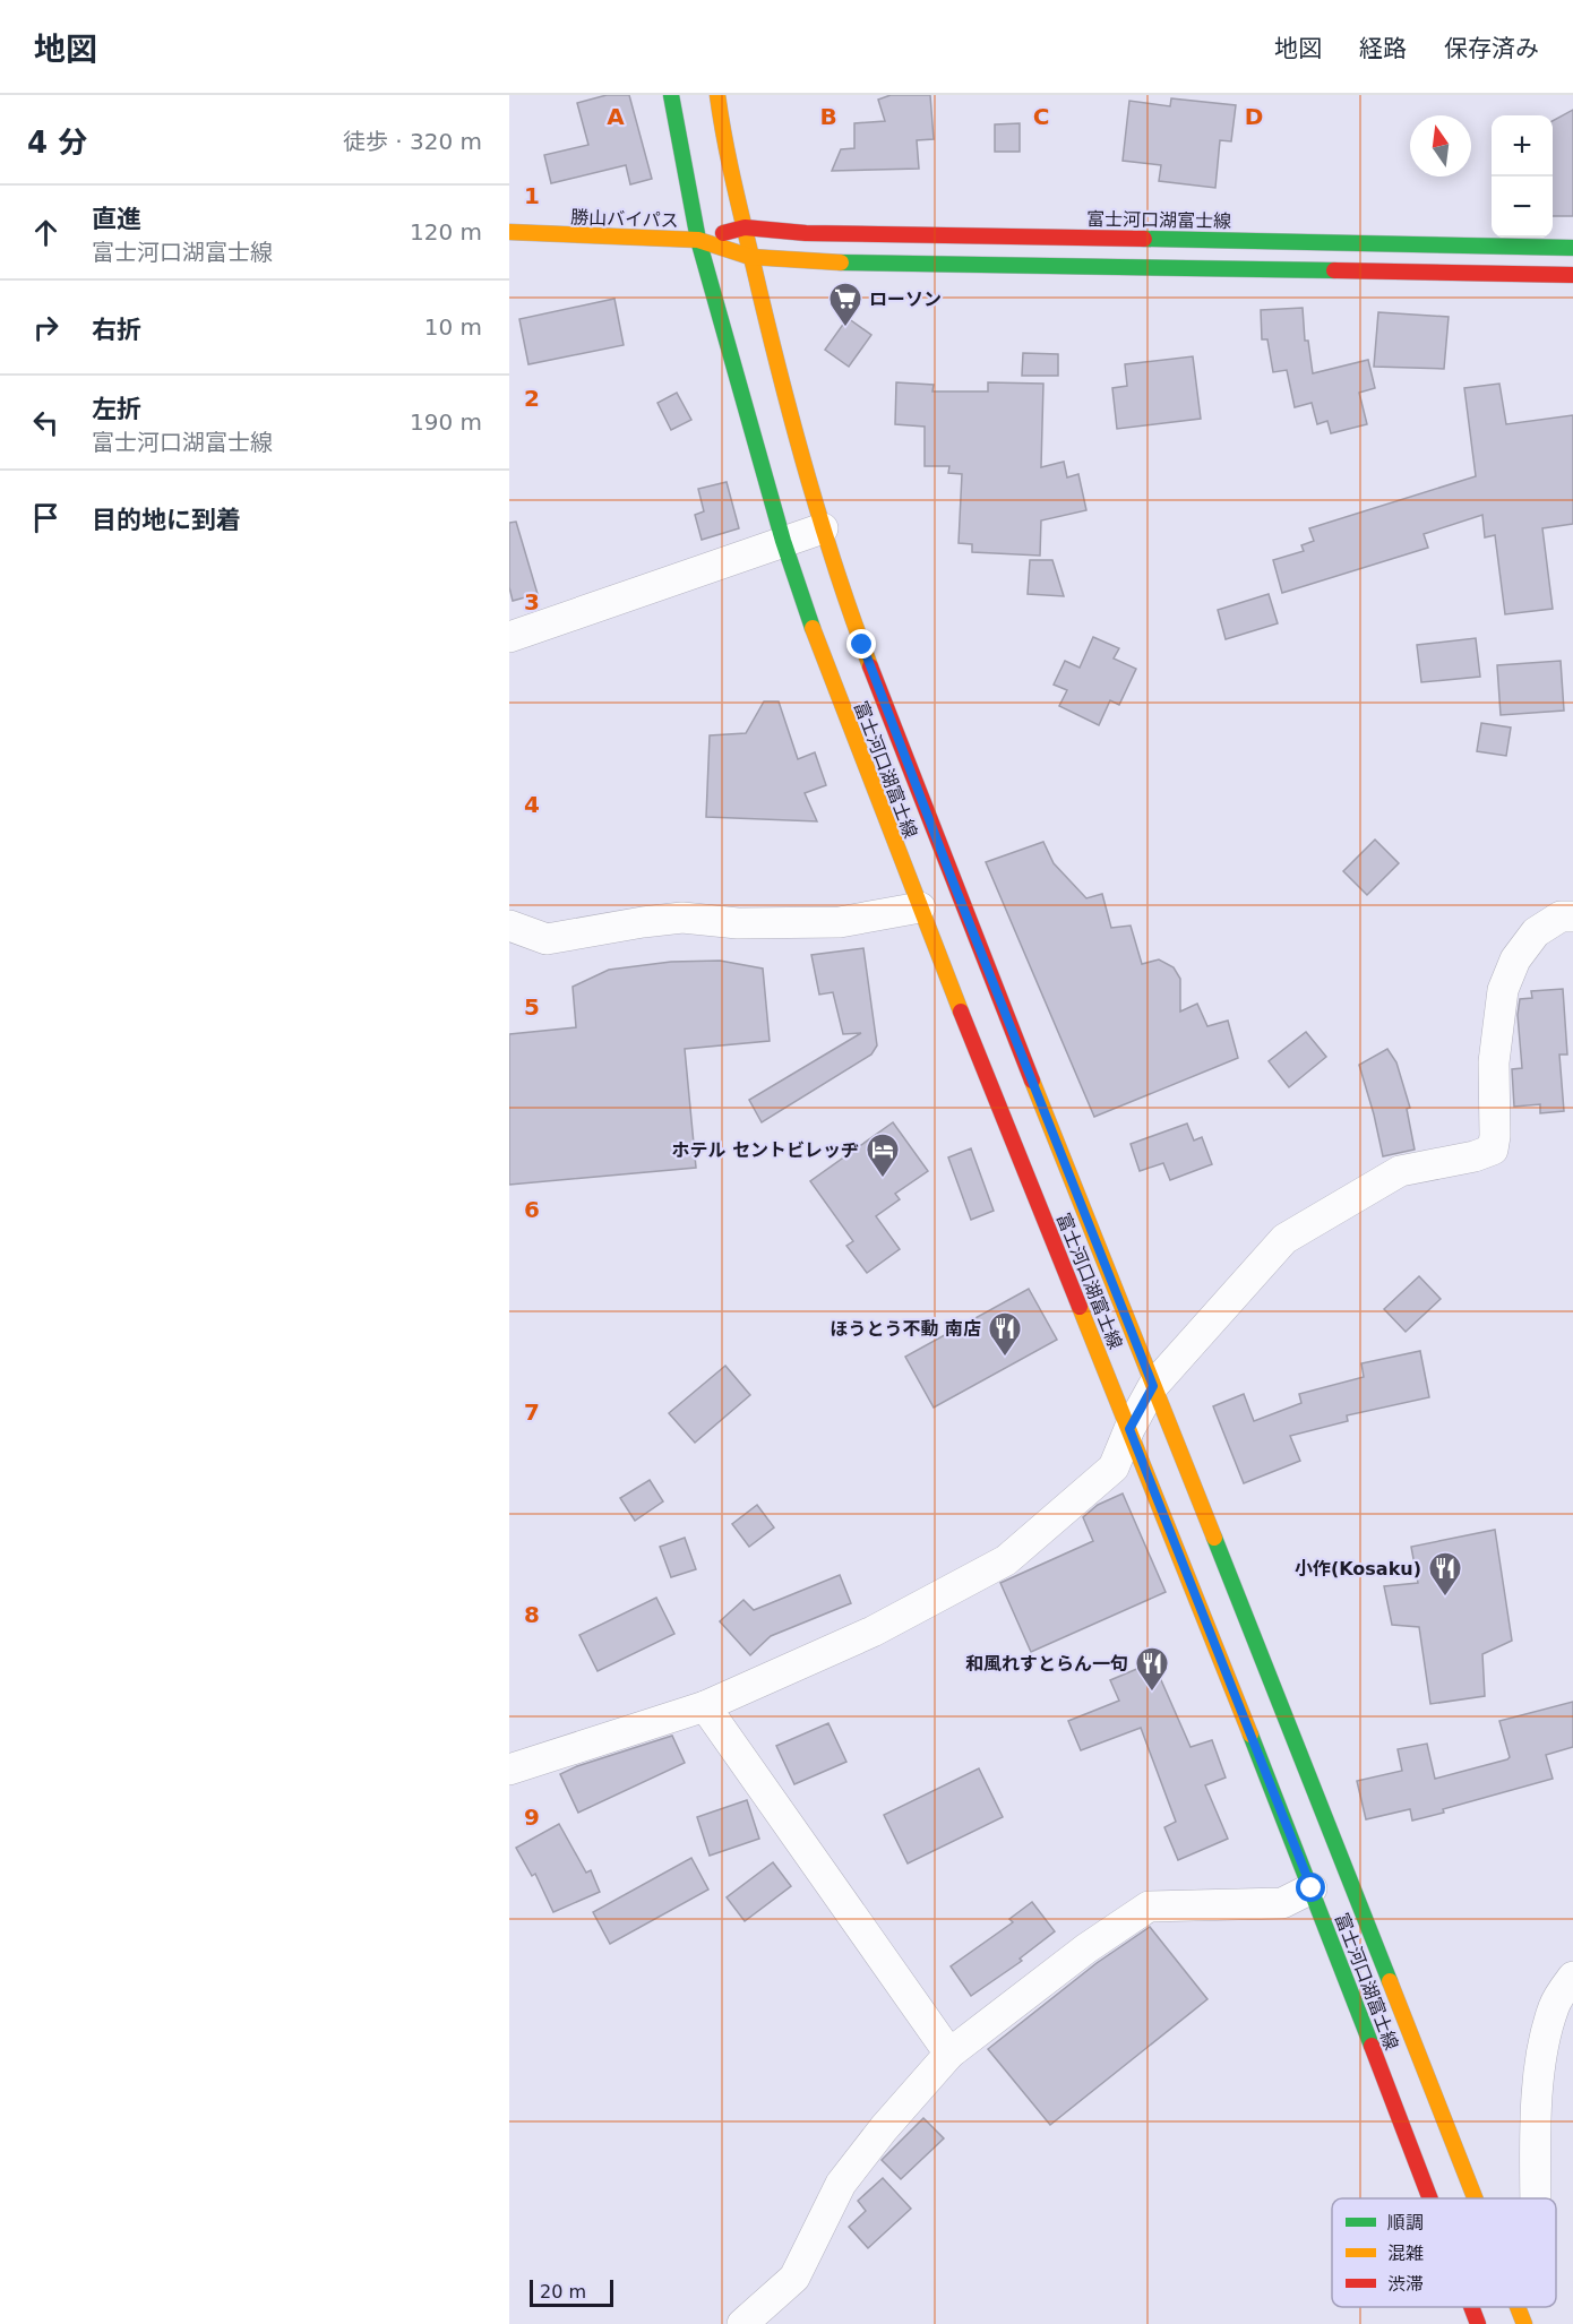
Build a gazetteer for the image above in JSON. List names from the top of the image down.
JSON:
{
  "streets": {
    "main road": ["勝山バイパス", "富士河口湖富士線"]
  },
  "crossings": [
    ["勝山バイパス", "富士河口湖富士線"]
  ],
  "places": {
    "supermarket": ["ローソン"],
    "hotel": ["ホテル セントビレッヂ"],
    "restaurant": ["ほうとう不動 南店", "小作(Kosaku)", "和風れすとらん一句"]
  },
  "legend": ["順調", "混雑", "渋滞"],
  "scale_bar": "20 m",
  "north": "top",
  "page": {
    "header": "地図",
    "nav": ["地図", "経路", "保存済み"],
    "heading": ["4 分", "徒歩 · 320 m"],
    "map_buttons": ["+", "−"],
    "list": [
      ["直進", "富士河口湖富士線", "120 m"],
      ["右折", "10 m"],
      ["左折", "富士河口湖富士線", "190 m"],
      "目的地に到着"
    ],
    "scale": "20 m"
  },
  "grid": {
    "columns": [
      "A",
      "B",
      "C",
      "D"
    ],
    "rows": [
      "1",
      "2",
      "3",
      "4",
      "5",
      "6",
      "7",
      "8",
      "9"
    ]
  }
}
